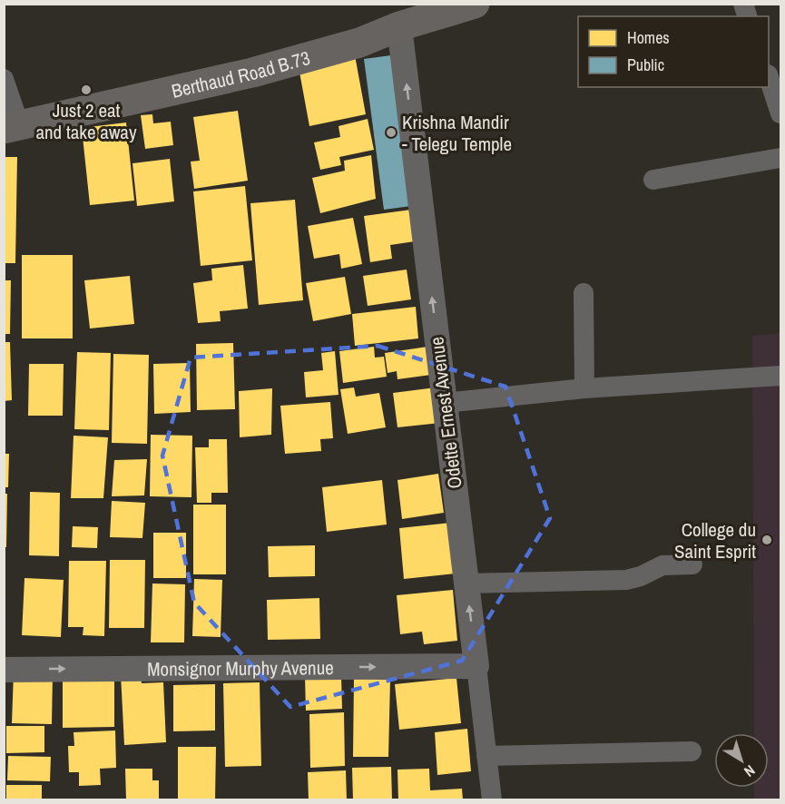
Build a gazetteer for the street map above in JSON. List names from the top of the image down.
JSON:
{
  "streets": {
    "main road": ["Berthaud Road B.73"],
    "street": ["Odette Ernest Avenue", "Monsignor Murphy Avenue"]
  },
  "crossings": [
    ["Berthaud Road B.73", "Odette Ernest Avenue"],
    ["Odette Ernest Avenue", "Monsignor Murphy Avenue"]
  ],
  "one_way": ["Odette Ernest Avenue", "Monsignor Murphy Avenue"],
  "places": ["Just 2 eat and take away", "Krishna Mandir - Telegu Temple", "College du Saint Esprit"],
  "legend": ["Homes", "Public"],
  "north": "bottom right"
}
